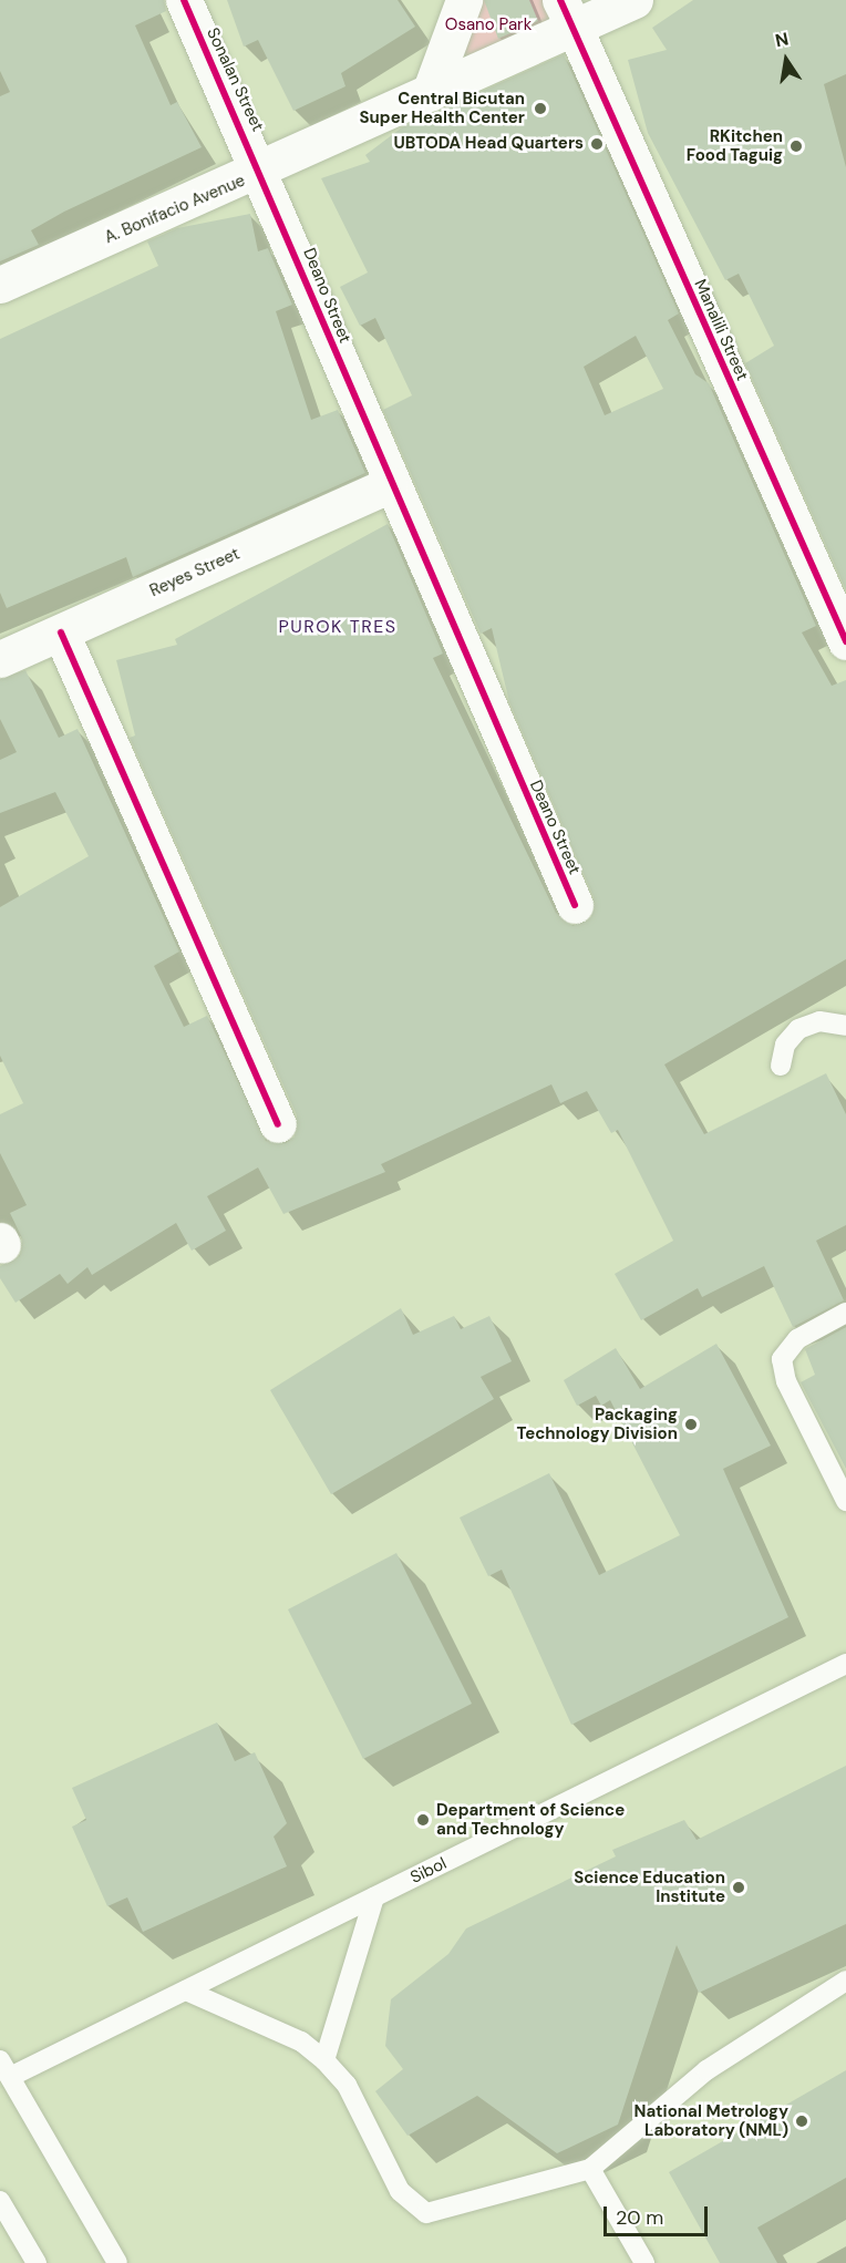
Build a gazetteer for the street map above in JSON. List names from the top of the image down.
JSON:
{
  "streets": {
    "street": [
      "Sonalan Street",
      "A. Bonifacio Avenue",
      "Deano Street",
      "Manalili Street",
      "Reyes Street"
    ],
    "lane": ["Sibol"]
  },
  "crossings": [
    ["Sonalan Street", "A. Bonifacio Avenue"],
    ["Sonalan Street", "Deano Street"],
    ["A. Bonifacio Avenue", "Deano Street"],
    ["A. Bonifacio Avenue", "Manalili Street"],
    ["Deano Street", "Reyes Street"]
  ],
  "districts": ["PUROK TRES"],
  "parks": ["Osano Park"],
  "places": [
    "Central Bicutan Super Health Center",
    "UBTODA Head Quarters",
    "RKitchen Food Taguig",
    "Packaging Technology Division",
    "Department of Science and Technology",
    "Science Education Institute",
    "National Metrology Laboratory (NML)"
  ],
  "scale_bar": "20 m",
  "north": "top"
}
